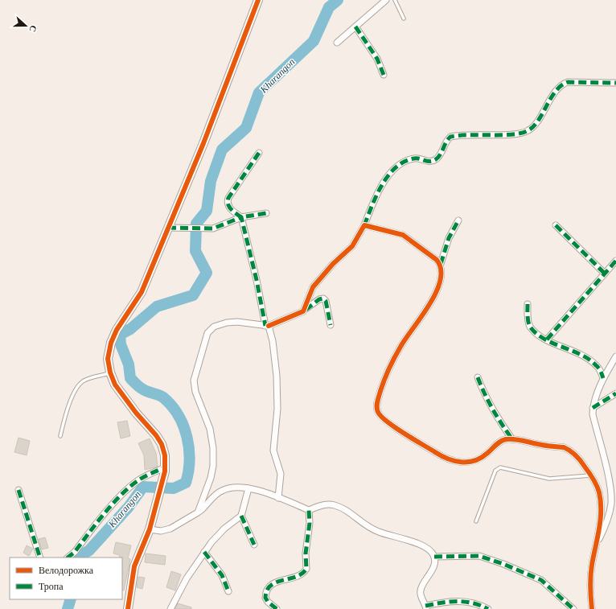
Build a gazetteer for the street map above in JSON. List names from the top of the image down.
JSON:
{
  "water": ["Kharangon"],
  "legend": ["Велодорожка", "Тропа"],
  "north": "right"
}
